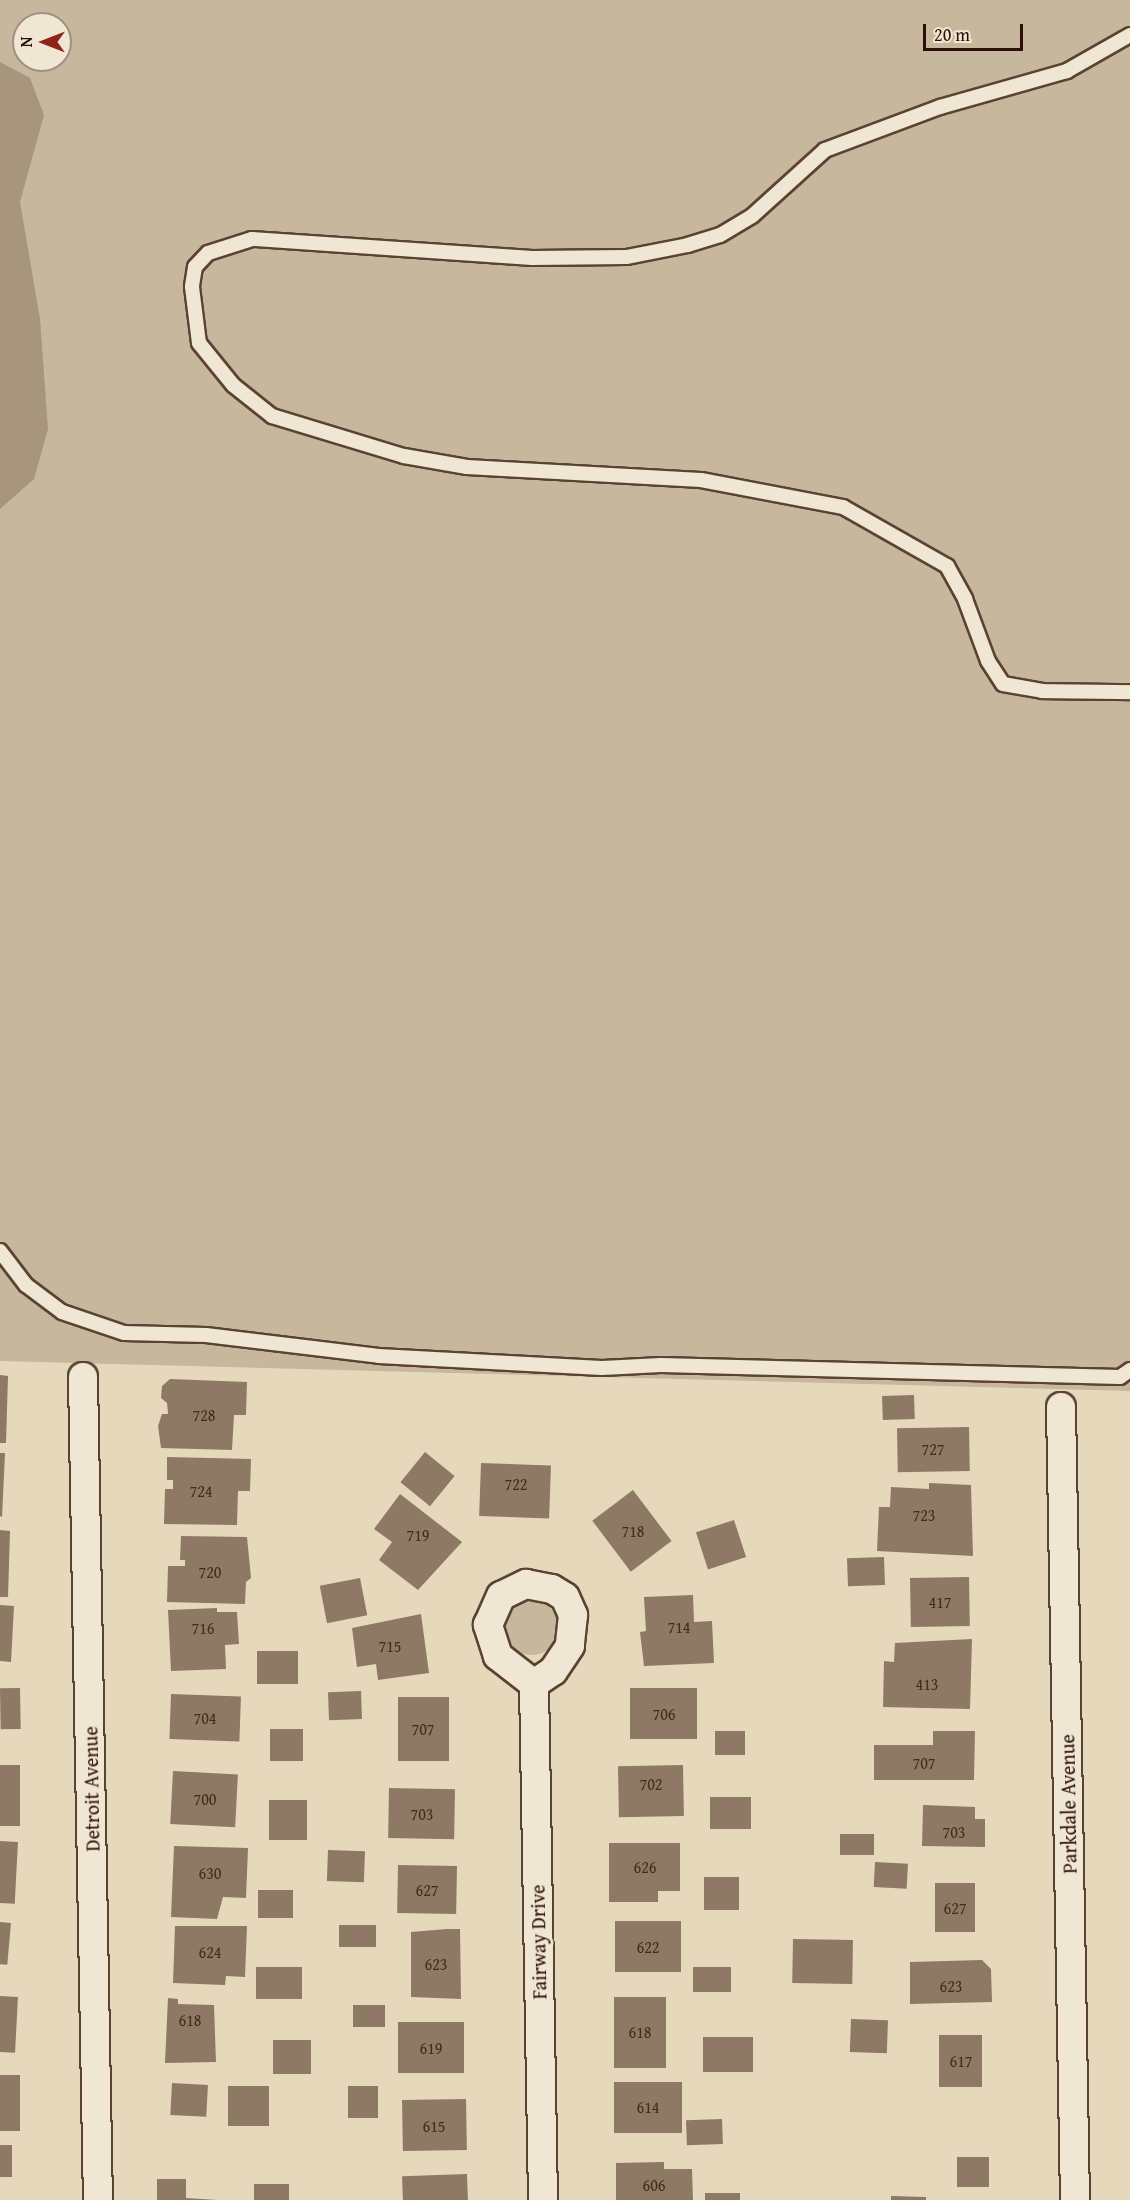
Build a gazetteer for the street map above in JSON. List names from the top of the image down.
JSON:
{
  "streets": {
    "street": ["Detroit Avenue", "Parkdale Avenue", "Fairway Drive"]
  },
  "house_numbers": [
    "728",
    "727",
    "722",
    "724",
    "723",
    "718",
    "719",
    "720",
    "417",
    "714",
    "716",
    "715",
    "413",
    "706",
    "704",
    "707",
    "707",
    "702",
    "700",
    "703",
    "703",
    "626",
    "630",
    "627",
    "627",
    "622",
    "624",
    "623",
    "623",
    "618",
    "618",
    "619",
    "617",
    "614",
    "615",
    "606"
  ],
  "scale_bar": "20 m",
  "north": "left"
}
